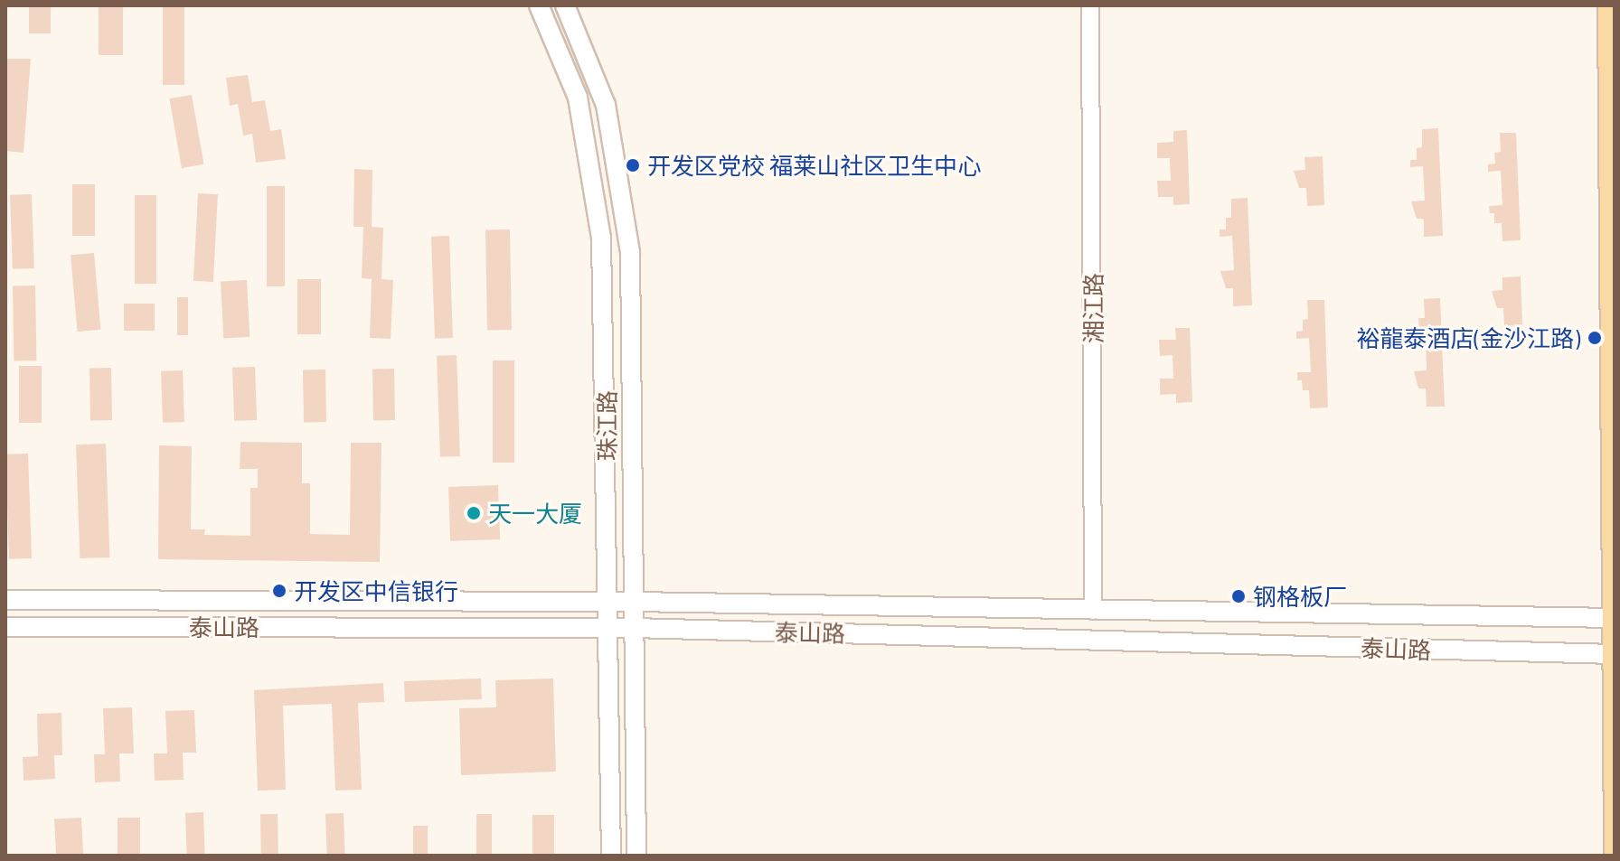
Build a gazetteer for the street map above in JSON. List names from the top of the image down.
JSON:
{
  "streets": {
    "main road": ["珠江路", "泰山路"],
    "street": ["湘江路"]
  },
  "crossings": [
    ["湘江路", "泰山路"],
    ["珠江路", "泰山路"]
  ],
  "places": [
    "开发区党校 福莱山社区卫生中心",
    "裕龍泰酒店(金沙江路)",
    "天一大厦",
    "开发区中信银行",
    "钢格板厂"
  ]
}
